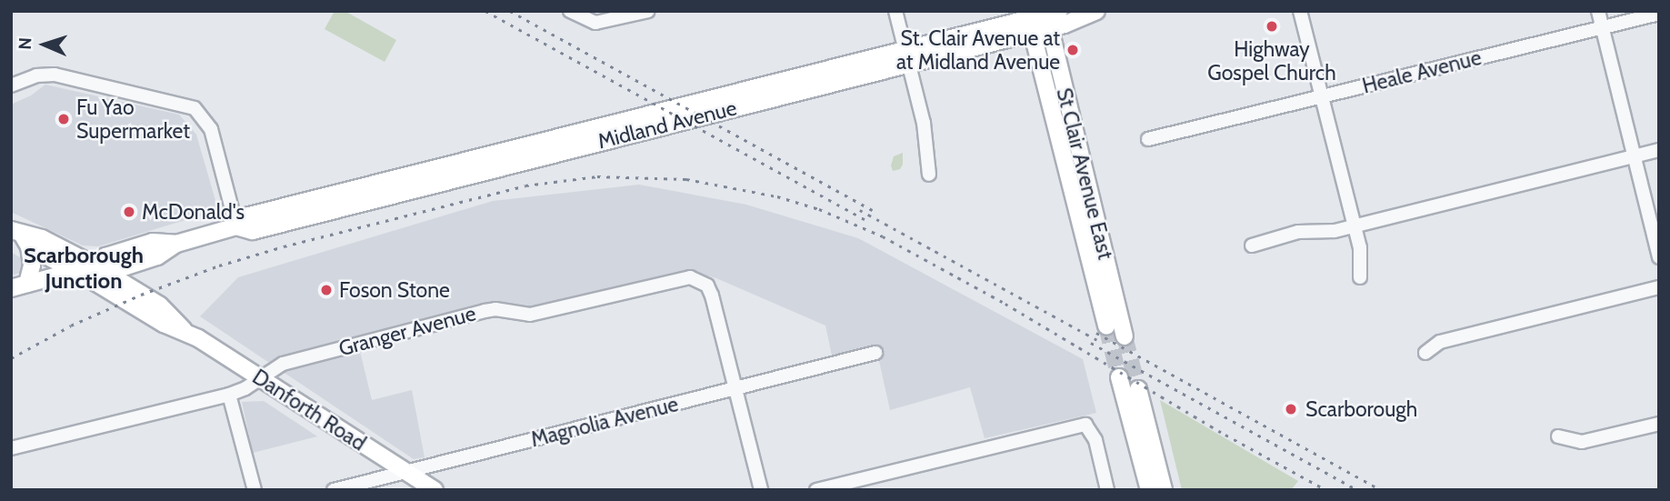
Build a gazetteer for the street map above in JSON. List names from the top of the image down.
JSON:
{
  "streets": {
    "main road": ["Midland Avenue", "St Clair Avenue East", "Danforth Road"],
    "street": ["Heale Avenue", "Granger Avenue", "Magnolia Avenue"]
  },
  "crossings": [
    ["Midland Avenue", "St Clair Avenue East"],
    ["Midland Avenue", "Danforth Road"],
    ["Granger Avenue", "Danforth Road"],
    ["Granger Avenue", "Magnolia Avenue"],
    ["Danforth Road", "Magnolia Avenue"]
  ],
  "districts": ["Scarborough Junction"],
  "places": [
    "Highway Gospel Church",
    "St. Clair Avenue at at Midland Avenue",
    "Fu Yao Supermarket",
    "McDonald's",
    "Foson Stone",
    "Scarborough"
  ],
  "north": "left"
}
